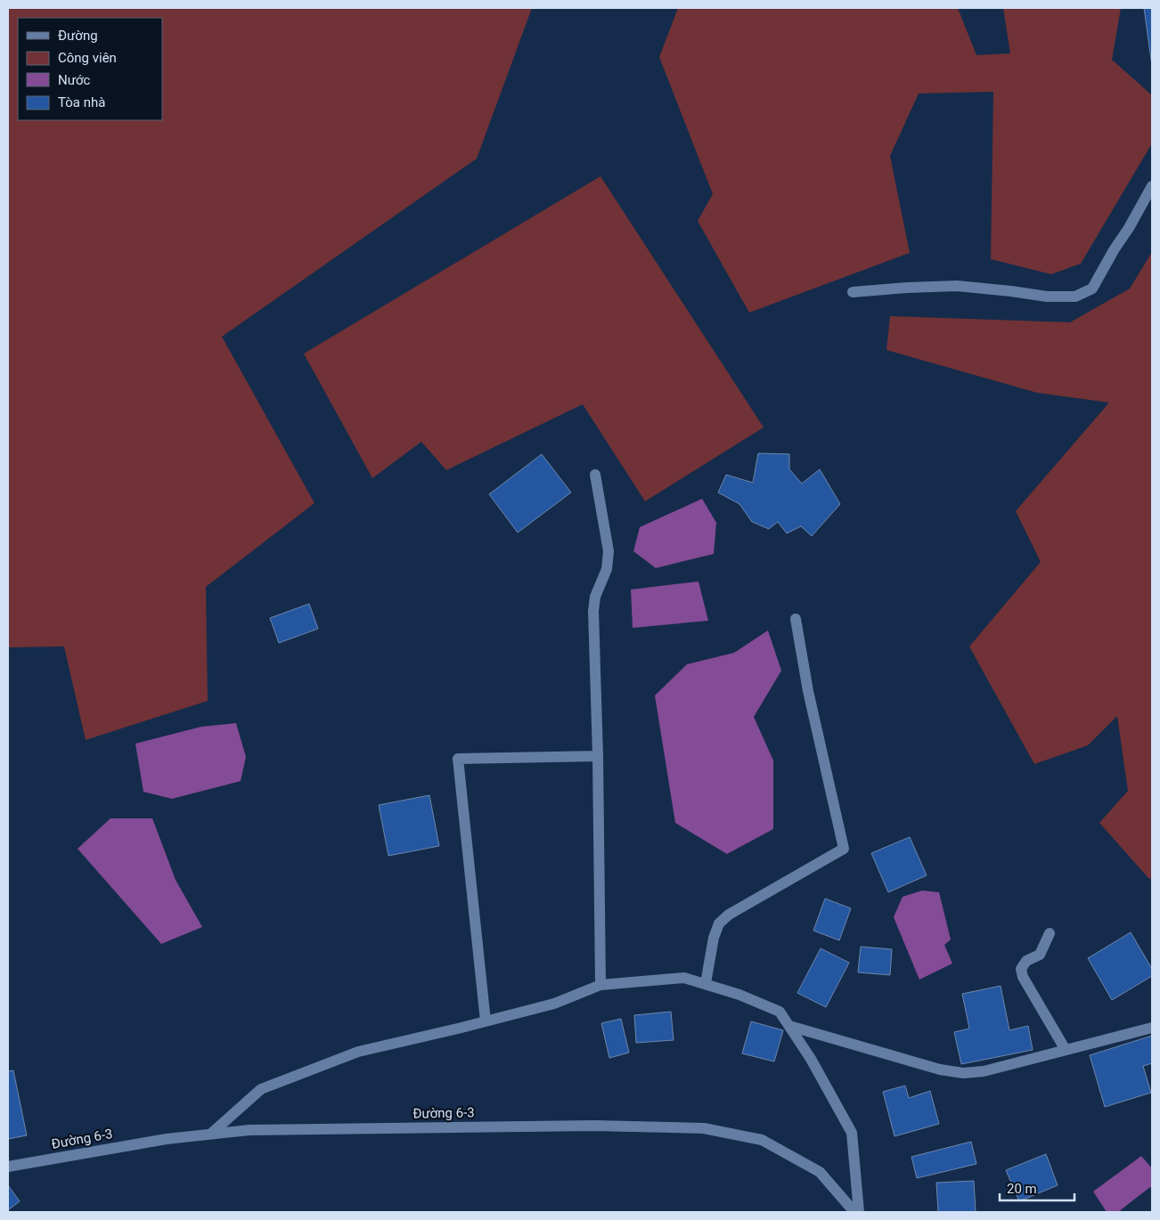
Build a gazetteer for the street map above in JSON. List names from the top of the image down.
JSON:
{
  "streets": {
    "street": ["Đường 6-3"]
  },
  "legend": [
    "Đường",
    "Công viên",
    "Nước",
    "Tòa nhà"
  ],
  "scale_bar": "20 m"
}
